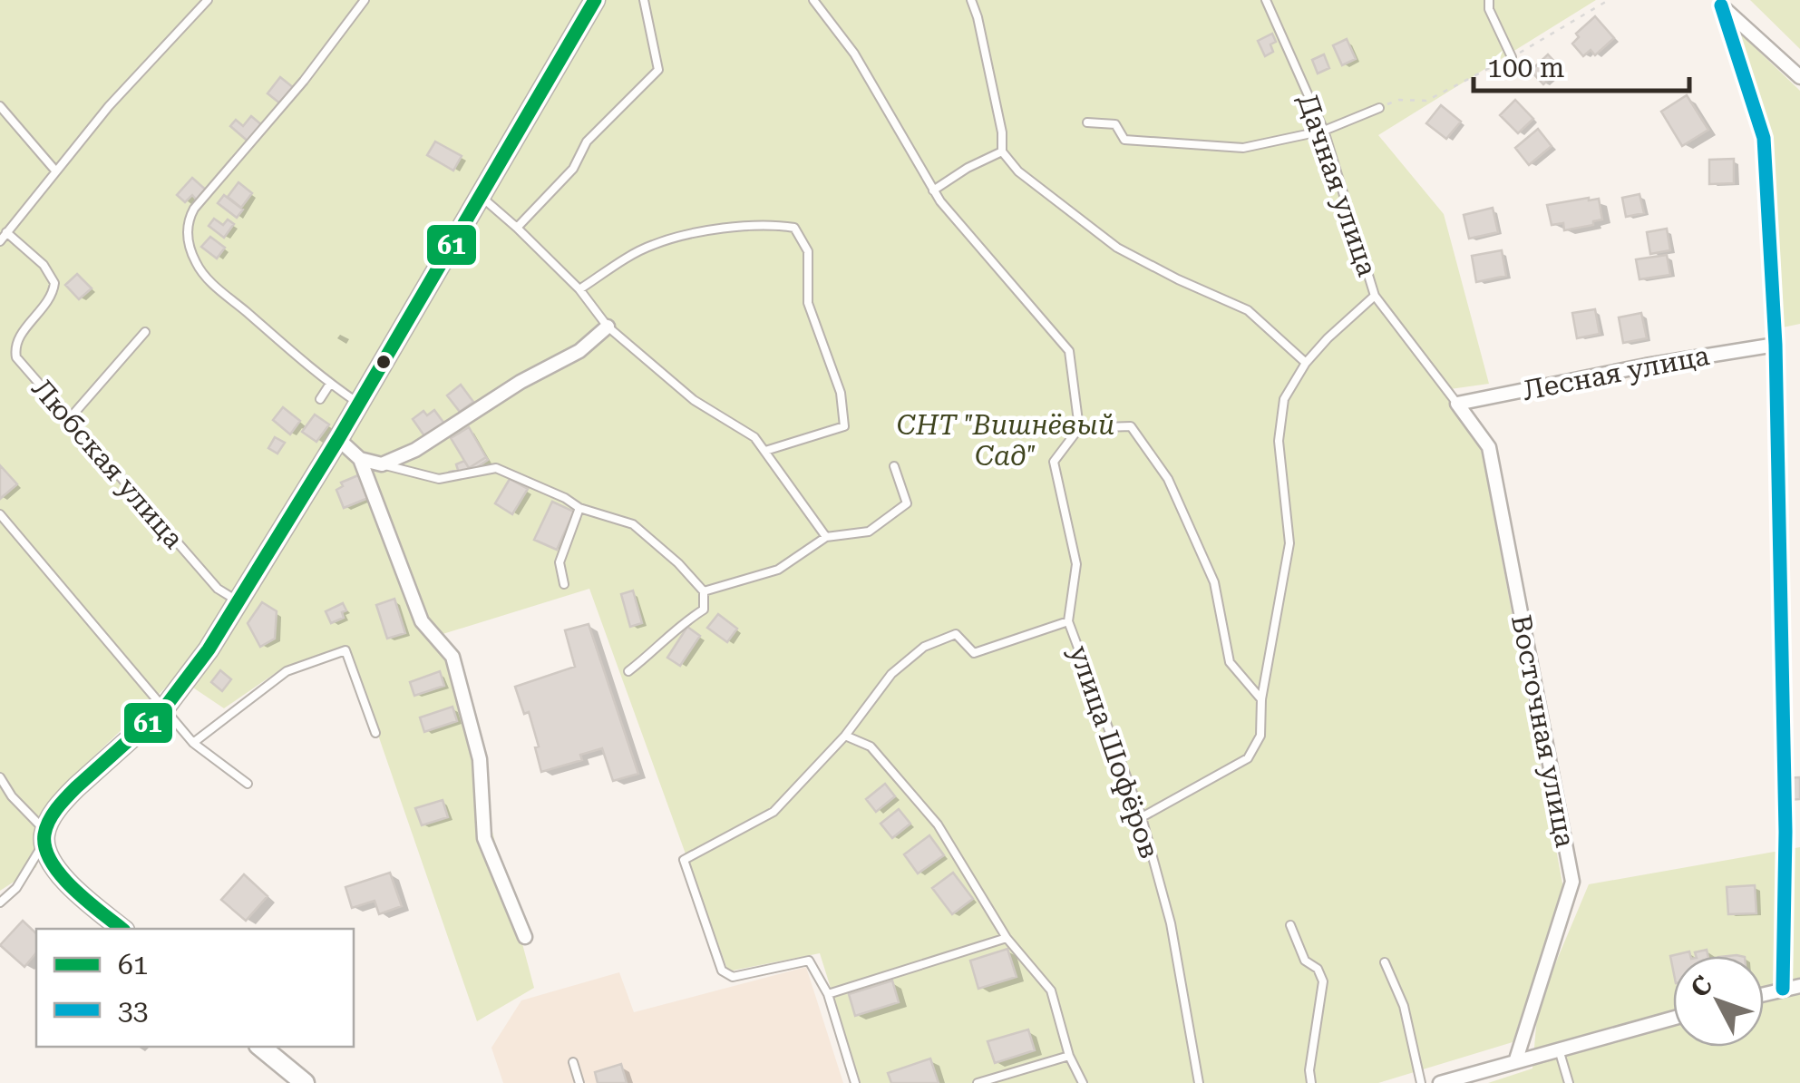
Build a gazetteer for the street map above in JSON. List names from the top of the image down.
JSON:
{
  "streets": {
    "street": ["Лесная улица", "Восточная улица"],
    "lane": ["Дачная улица", "Любская улица", "улица Шофёров"]
  },
  "crossings": [
    ["Дачная улица", "Лесная улица"],
    ["Дачная улица", "Восточная улица"],
    ["Лесная улица", "Восточная улица"]
  ],
  "parks": ["СНТ \"Вишнёвый Сад\""],
  "lines": ["transit line 61", "transit line 33"],
  "legend": ["61", "33"],
  "scale_bar": "100 m",
  "north": "top left"
}
